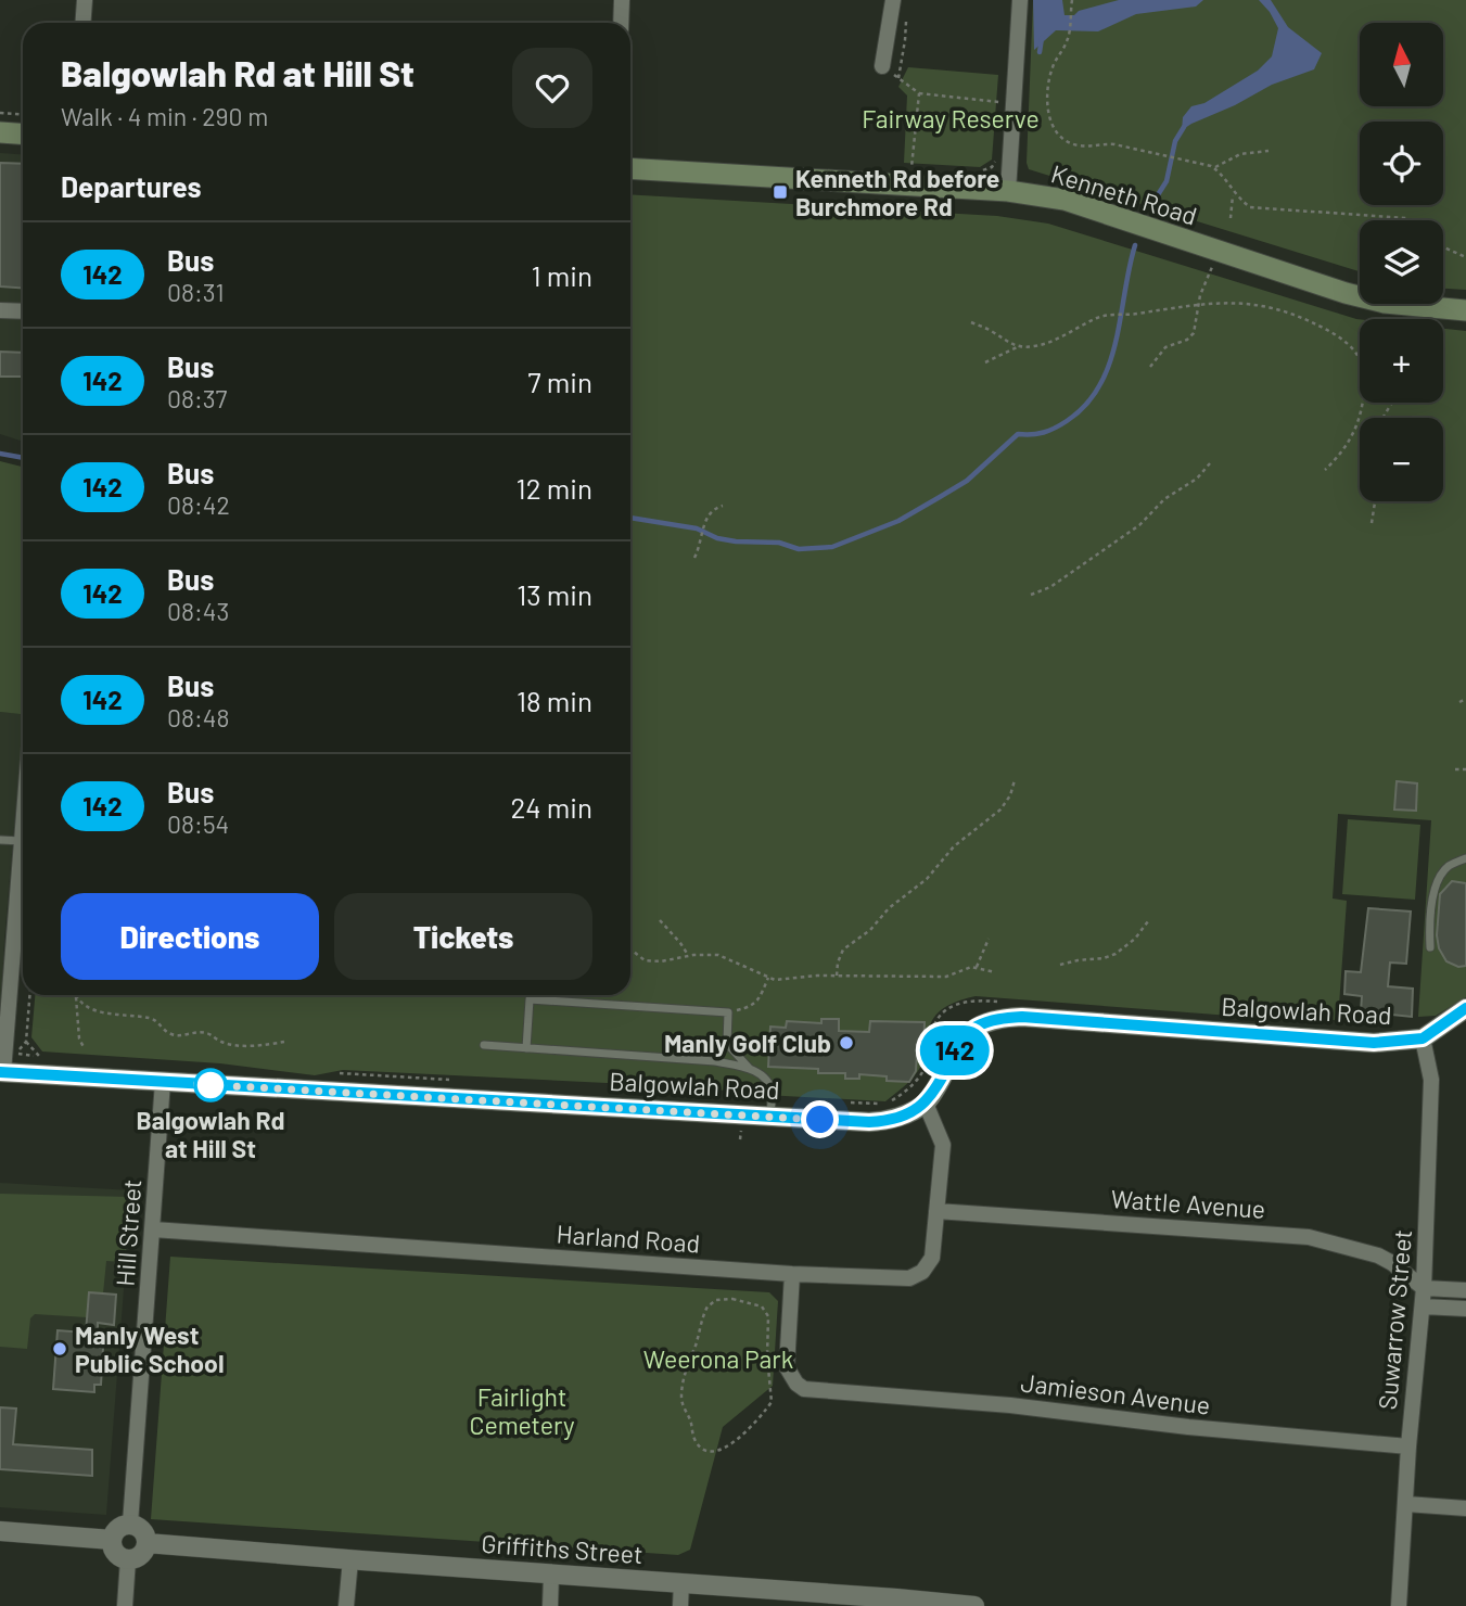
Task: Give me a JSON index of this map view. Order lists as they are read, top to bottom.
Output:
{
  "streets": {
    "main road": ["Kenneth Road"],
    "street": [
      "Balgowlah Road",
      "Wattle Avenue",
      "Hill Street",
      "Harland Road",
      "Suwarrow Street",
      "Jamieson Avenue",
      "Griffiths Street"
    ]
  },
  "crossings": [
    ["Balgowlah Road", "Hill Street"],
    ["Balgowlah Road", "Harland Road"],
    ["Balgowlah Road", "Suwarrow Street"],
    ["Wattle Avenue", "Harland Road"],
    ["Wattle Avenue", "Suwarrow Street"],
    ["Hill Street", "Harland Road"],
    ["Hill Street", "Griffiths Street"],
    ["Harland Road", "Jamieson Avenue"],
    ["Suwarrow Street", "Jamieson Avenue"]
  ],
  "parks": ["Fairway Reserve", "Weerona Park", "Fairlight Cemetery"],
  "places": {
    "transit": ["Kenneth Rd before Burchmore Rd"],
    "other": ["Manly Golf Club", "Balgowlah Rd at Hill St", "Manly West Public School"]
  },
  "lines": ["bus line 142"],
  "north": "top",
  "page": {
    "on_map": "142",
    "map_buttons": ["+", "−"],
    "heading": [
      ["Balgowlah Rd at Hill St", "Walk · 4 min · 290 m"],
      "Departures"
    ],
    "list": [
      {
        "mark": "142",
        "name": "Bus",
        "note": "08:31",
        "value": "1 min"
      },
      {
        "mark": "142",
        "name": "Bus",
        "note": "08:37",
        "value": "7 min"
      },
      {
        "mark": "142",
        "name": "Bus",
        "note": "08:42",
        "value": "12 min"
      },
      {
        "mark": "142",
        "name": "Bus",
        "note": "08:43",
        "value": "13 min"
      },
      {
        "mark": "142",
        "name": "Bus",
        "note": "08:48",
        "value": "18 min"
      },
      {
        "mark": "142",
        "name": "Bus",
        "note": "08:54",
        "value": "24 min"
      }
    ],
    "buttons": ["Directions", "Tickets"]
  }
}
